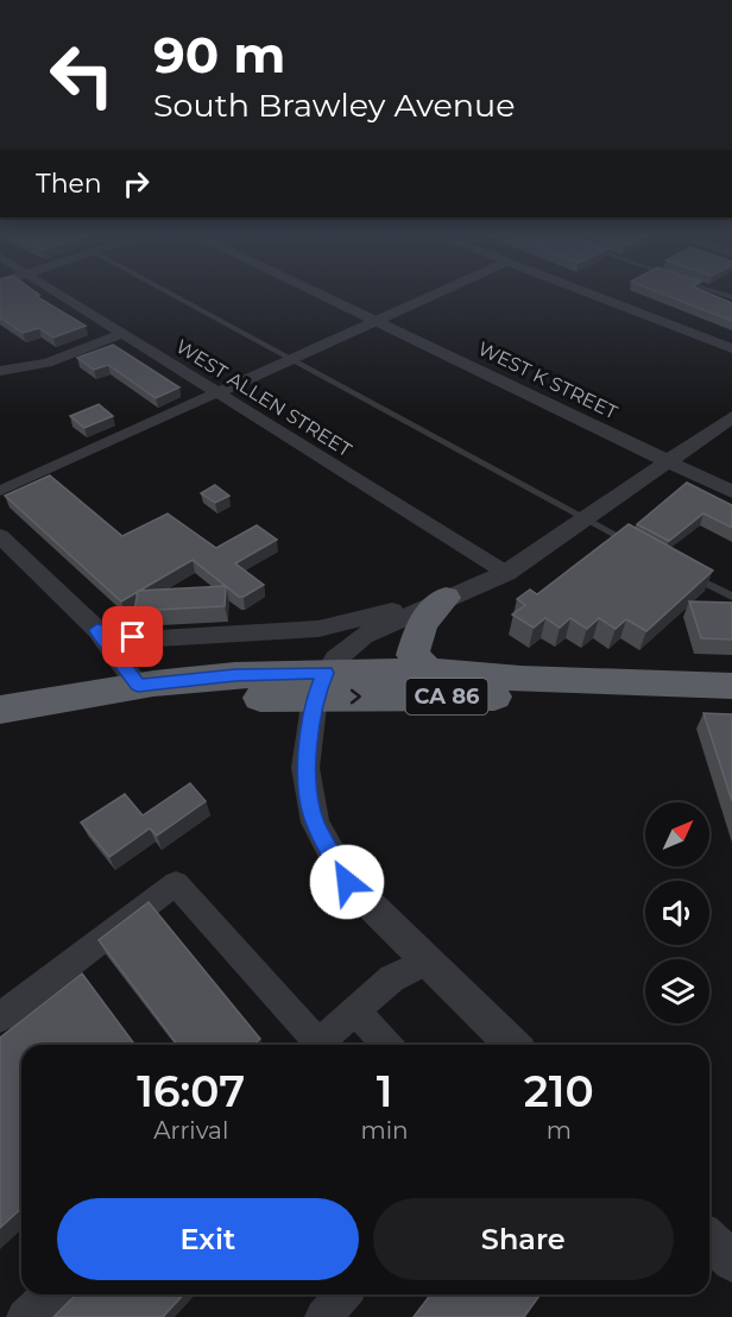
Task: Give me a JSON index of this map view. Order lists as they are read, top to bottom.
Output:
{
  "streets": {
    "highway": ["CA 86"],
    "street": ["WEST K STREET", "WEST ALLEN STREET"]
  },
  "north": "top right",
  "page": {
    "turn": ["90 m", "South Brawley Avenue"],
    "then": "Then",
    "eta": [
      "16:07",
      "Arrival",
      "1",
      "min",
      "210",
      "m"
    ],
    "buttons": ["Exit", "Share"]
  }
}
